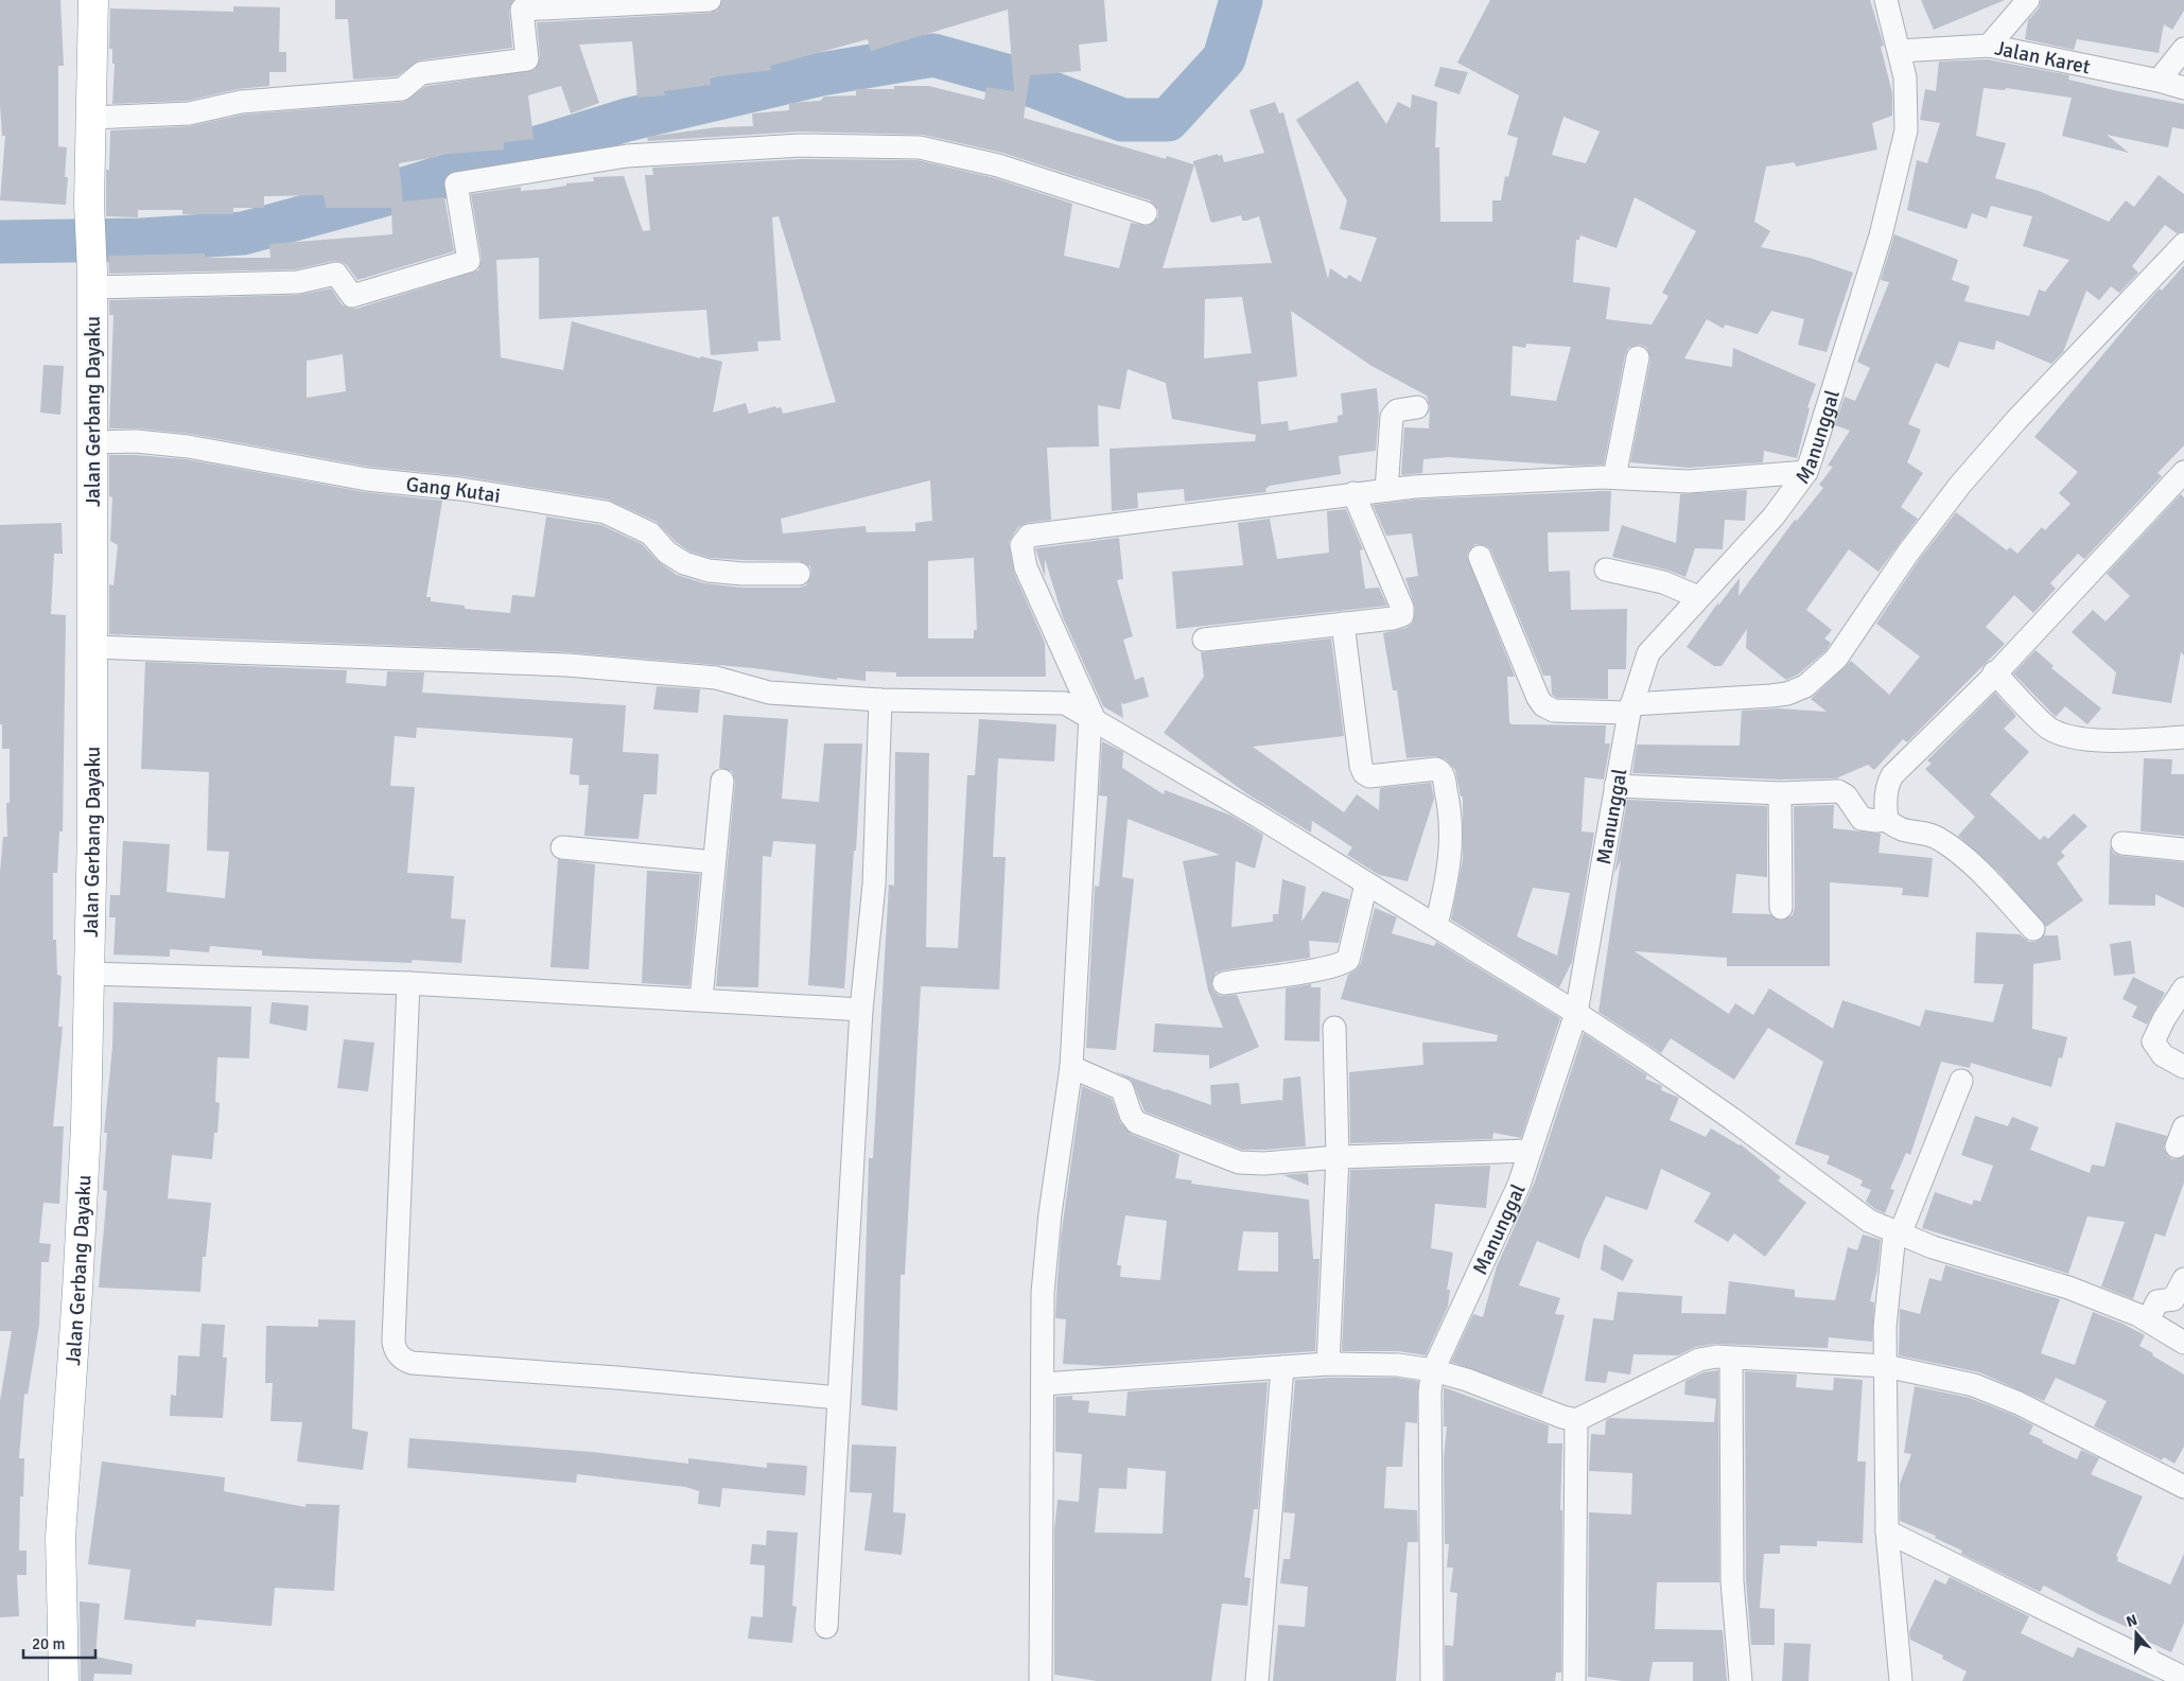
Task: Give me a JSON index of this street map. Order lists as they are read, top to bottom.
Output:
{
  "streets": {
    "highway": ["Jalan Gerbang Dayaku"],
    "street": ["Jalan Karet", "Manunggal", "Gang Kutai"]
  },
  "crossings": [
    ["Jalan Karet", "Manunggal"],
    ["Jalan Gerbang Dayaku", "Gang Kutai"]
  ],
  "scale_bar": "20 m",
  "north": "top"
}
